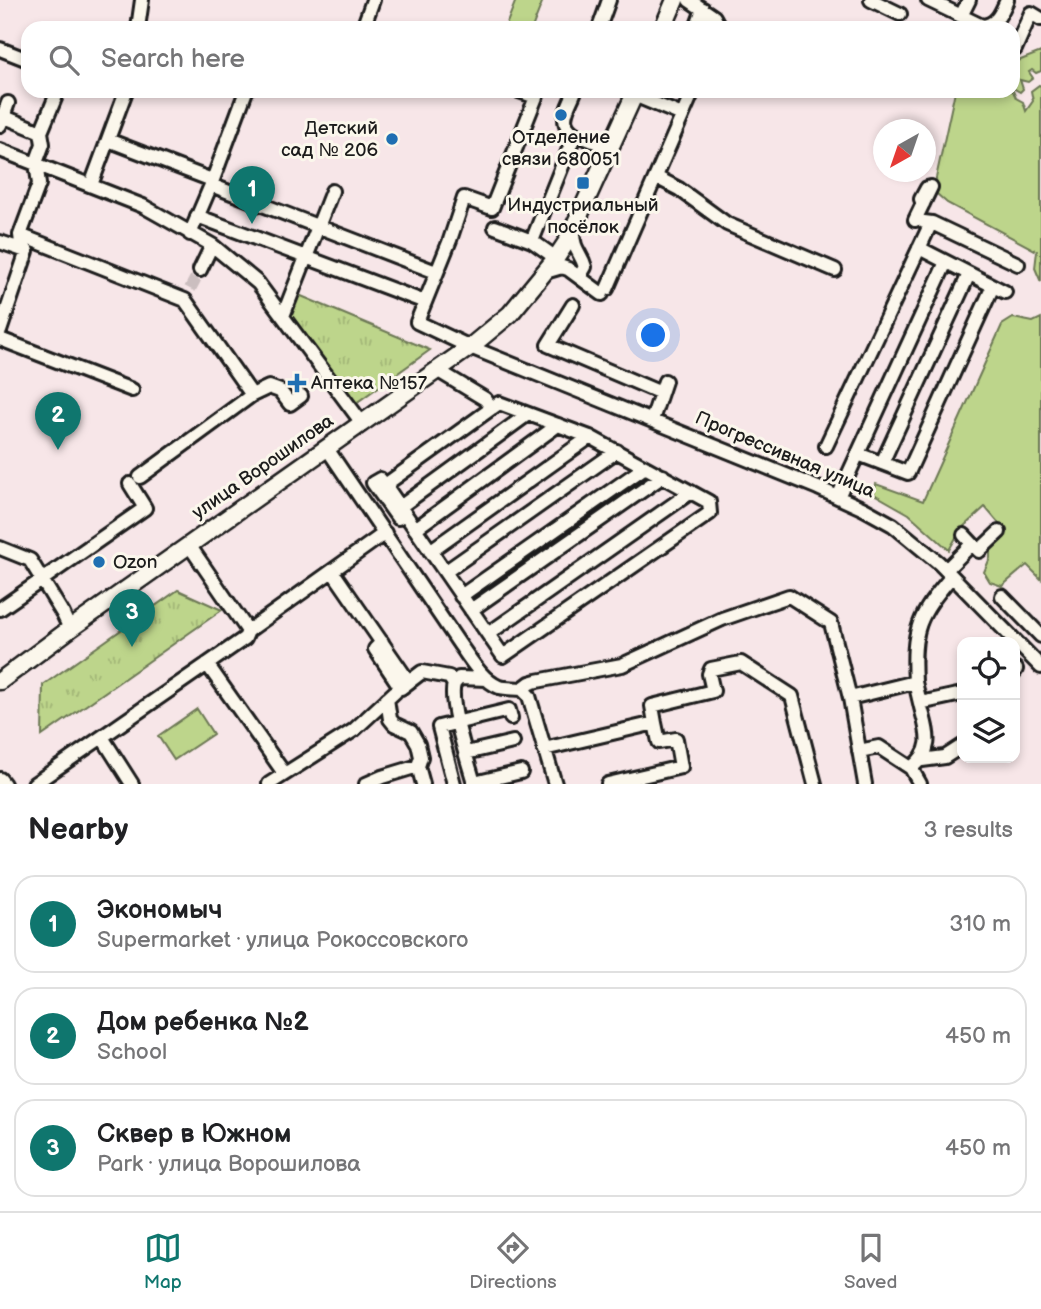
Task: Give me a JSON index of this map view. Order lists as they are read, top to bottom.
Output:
{
  "streets": {
    "main road": ["улица Ворошилова"],
    "street": ["Прогрессивная улица"]
  },
  "crossings": [
    ["Прогрессивная улица", "улица Ворошилова"]
  ],
  "places": {
    "other": ["Отделение связи 680051", "Детский сад № 206", "Ozon"],
    "transit": ["Индустриальный посёлок"],
    "health": ["Аптека №157"]
  },
  "north": "bottom left",
  "page": {
    "search": "Search here",
    "pins": ["1", "2", "3"],
    "heading": ["Nearby", "3 results"],
    "list": [
      {
        "mark": "1",
        "name": "Экономыч",
        "note": "Supermarket · улица Рокоссовского",
        "value": "310 m"
      },
      {
        "mark": "2",
        "name": "Дом ребенка №2",
        "note": "School",
        "value": "450 m"
      },
      {
        "mark": "3",
        "name": "Сквер в Южном",
        "note": "Park · улица Ворошилова",
        "value": "450 m"
      }
    ],
    "nav": ["Map", "Directions", "Saved"]
  }
}
